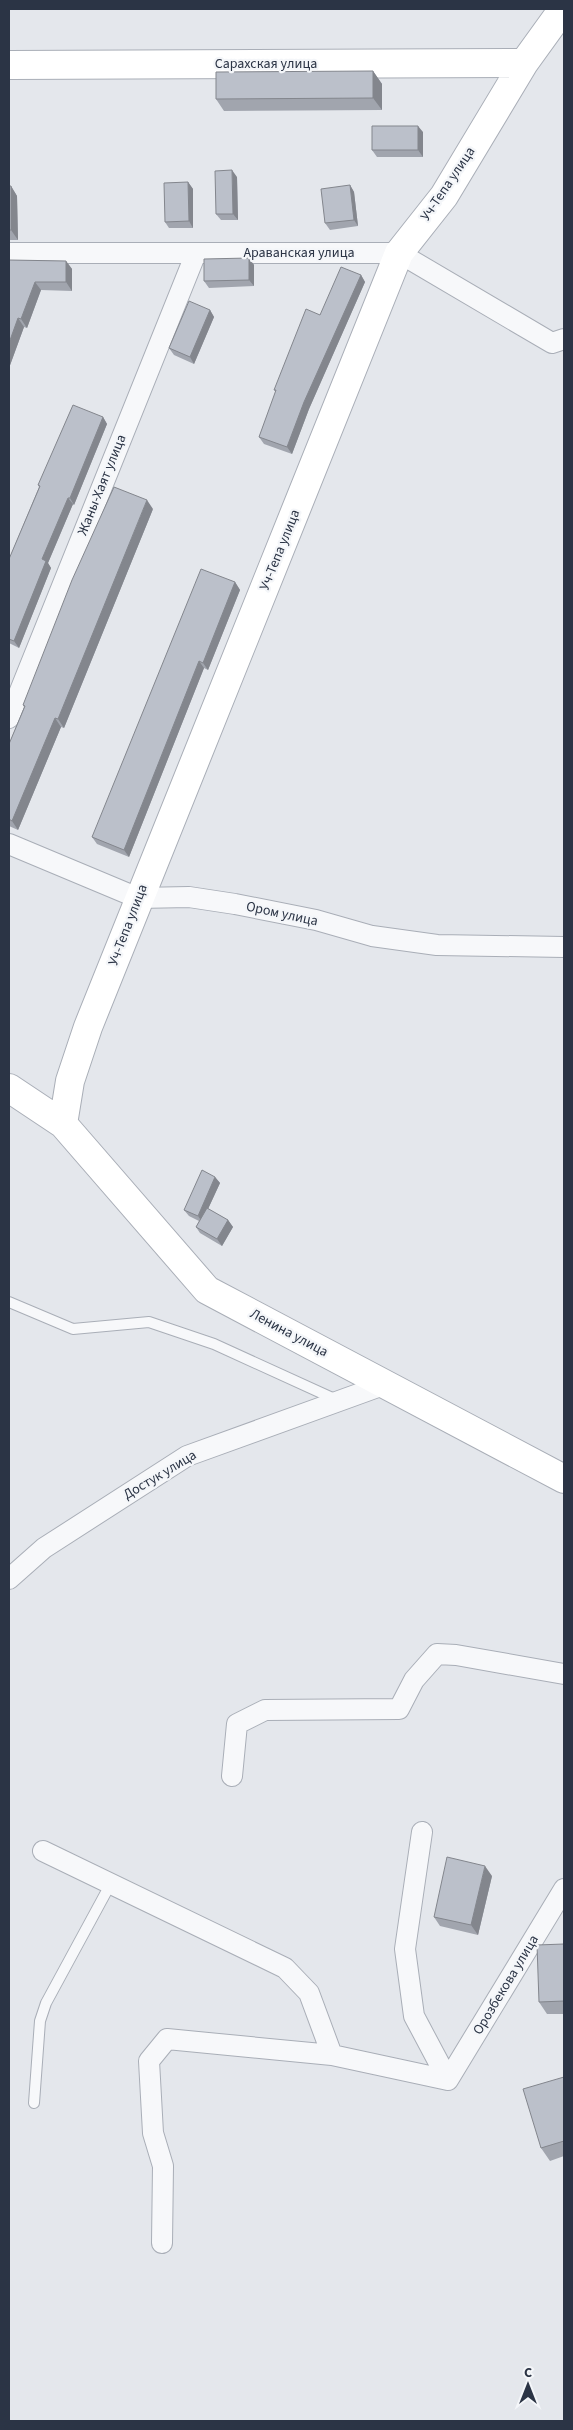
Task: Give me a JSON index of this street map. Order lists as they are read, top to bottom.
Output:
{
  "streets": {
    "street": [
      "Сарахская улица",
      "Уч-Тепа улица",
      "Араванская улица",
      "Жаны-Хаят улица",
      "Ором улица",
      "Ленина улица",
      "Достук улица",
      "Орозбекова улица"
    ]
  },
  "crossings": [
    ["Сарахская улица", "Уч-Тепа улица"],
    ["Уч-Тепа улица", "Араванская улица"],
    ["Уч-Тепа улица", "Ором улица"],
    ["Уч-Тепа улица", "Ленина улица"],
    ["Араванская улица", "Жаны-Хаят улица"],
    ["Ленина улица", "Достук улица"]
  ],
  "north": "top"
}
